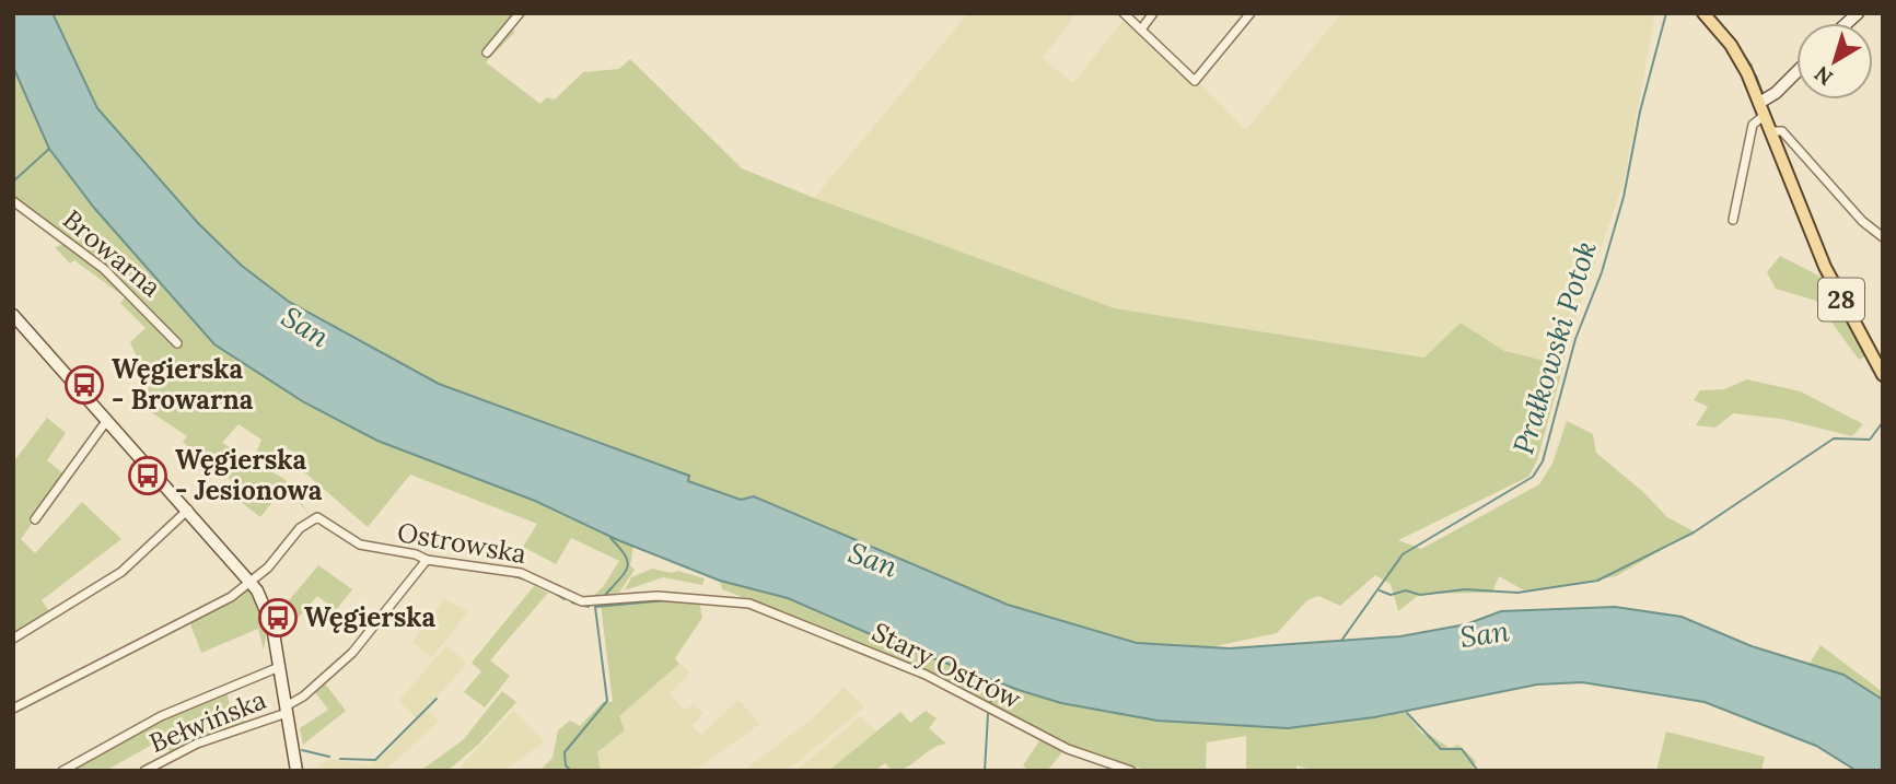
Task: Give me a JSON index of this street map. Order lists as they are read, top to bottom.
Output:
{
  "streets": {
    "main road": ["28"],
    "street": [
      "Browarna",
      "Ostrowska",
      "Stary Ostrów",
      "Bełwińska"
    ]
  },
  "crossings": [
    ["Ostrowska", "Stary Ostrów"],
    ["Ostrowska", "Bełwińska"]
  ],
  "water": ["San", "Prałkowski Potok"],
  "places": {
    "bus stop": ["Węgierska - Browarna", "Węgierska - Jesionowa", "Węgierska"]
  },
  "north": "bottom left"
}
